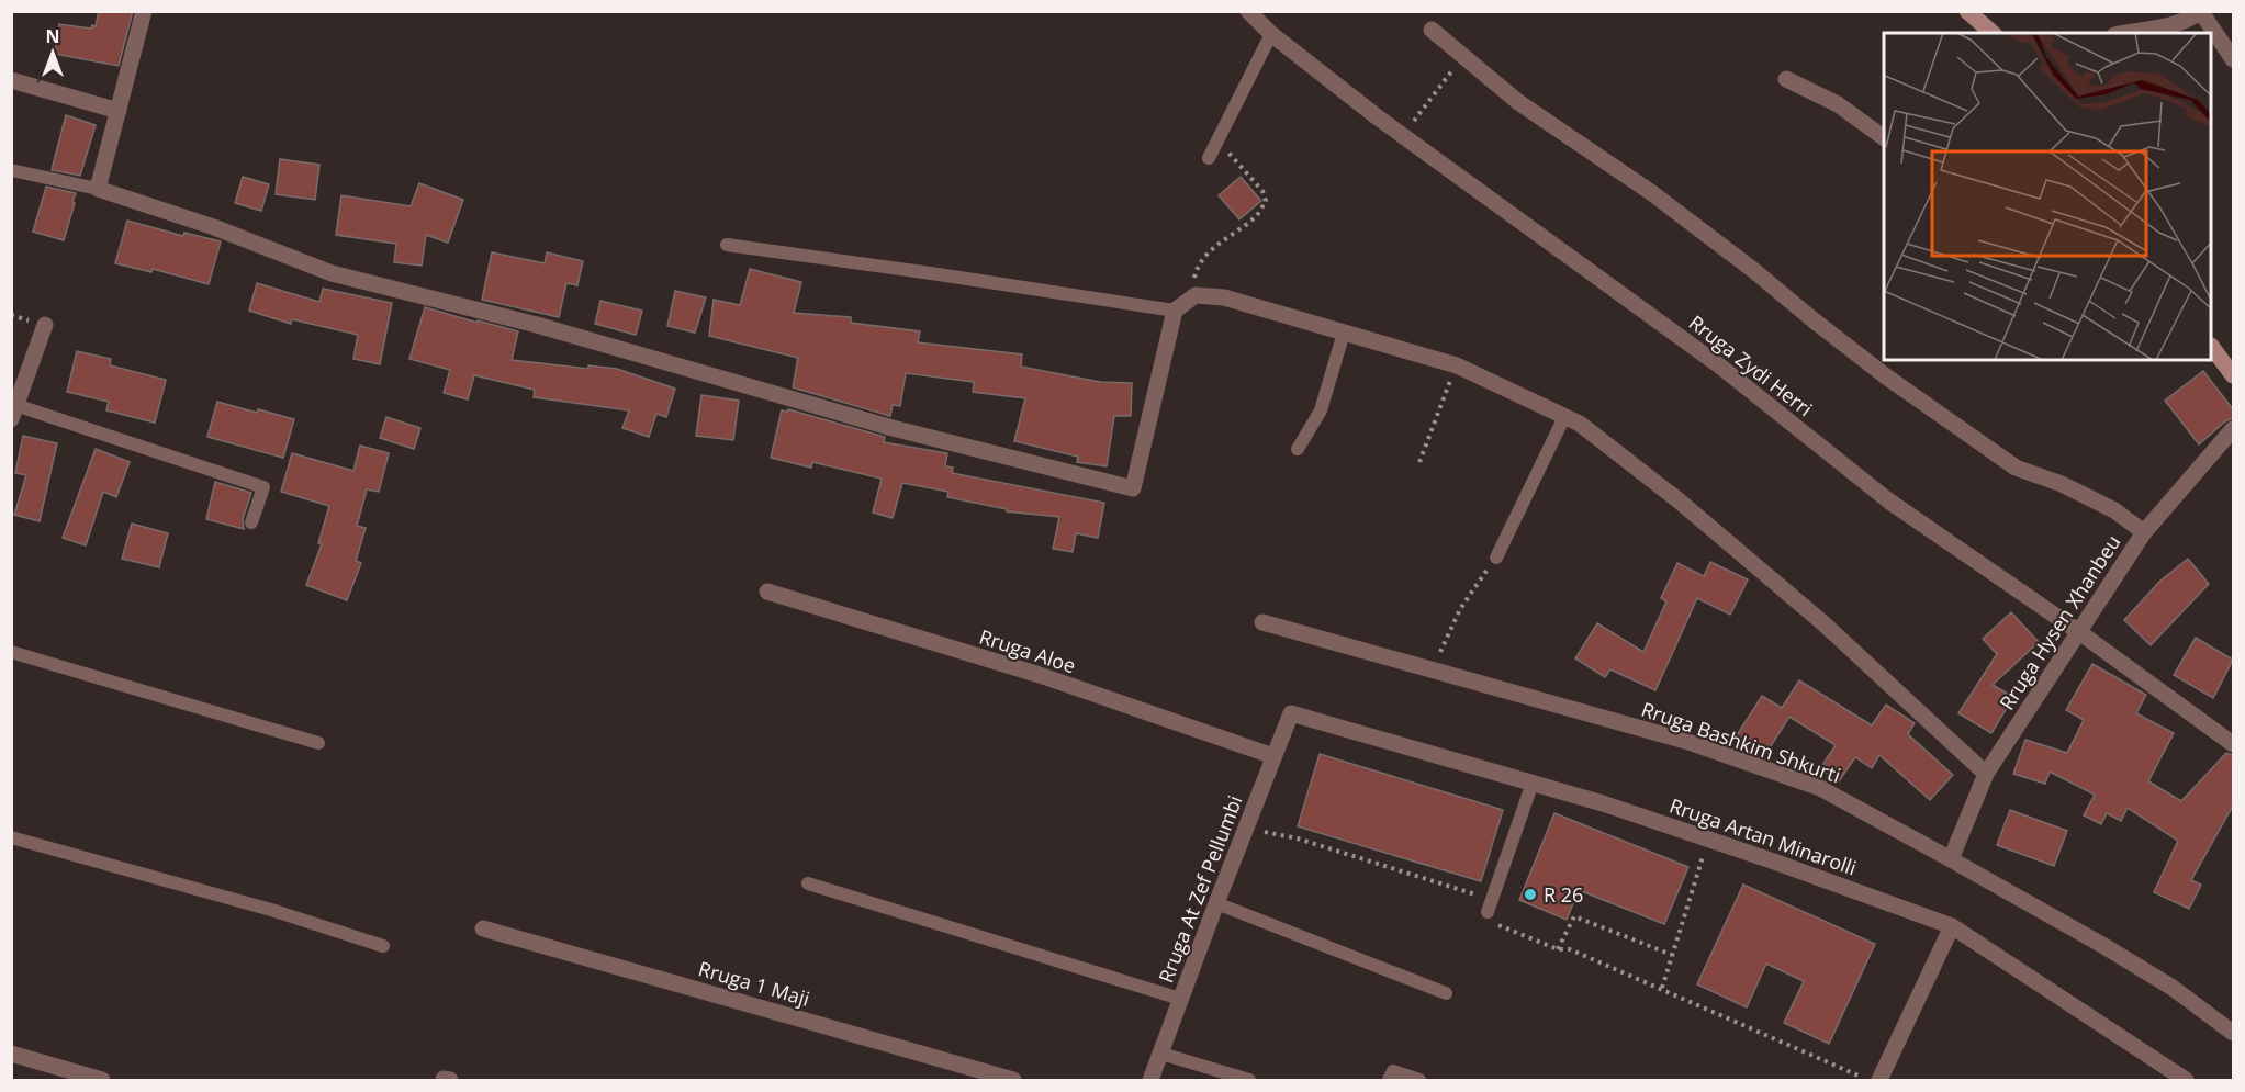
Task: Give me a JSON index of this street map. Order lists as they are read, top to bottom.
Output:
{
  "streets": {
    "street": [
      "Rruga Zydi Herri",
      "Rruga Hysen Xhanbeu",
      "Rruga Aloe",
      "Rruga Bashkim Shkurti",
      "Rruga Artan Minarolli",
      "Rruga At Zef Pellumbi",
      "Rruga 1 Maji"
    ]
  },
  "crossings": [
    ["Rruga Zydi Herri", "Rruga Hysen Xhanbeu"],
    ["Rruga Hysen Xhanbeu", "Rruga Bashkim Shkurti"],
    ["Rruga Aloe", "Rruga At Zef Pellumbi"],
    ["Rruga Artan Minarolli", "Rruga At Zef Pellumbi"]
  ],
  "places": ["R 26"],
  "north": "top"
}
